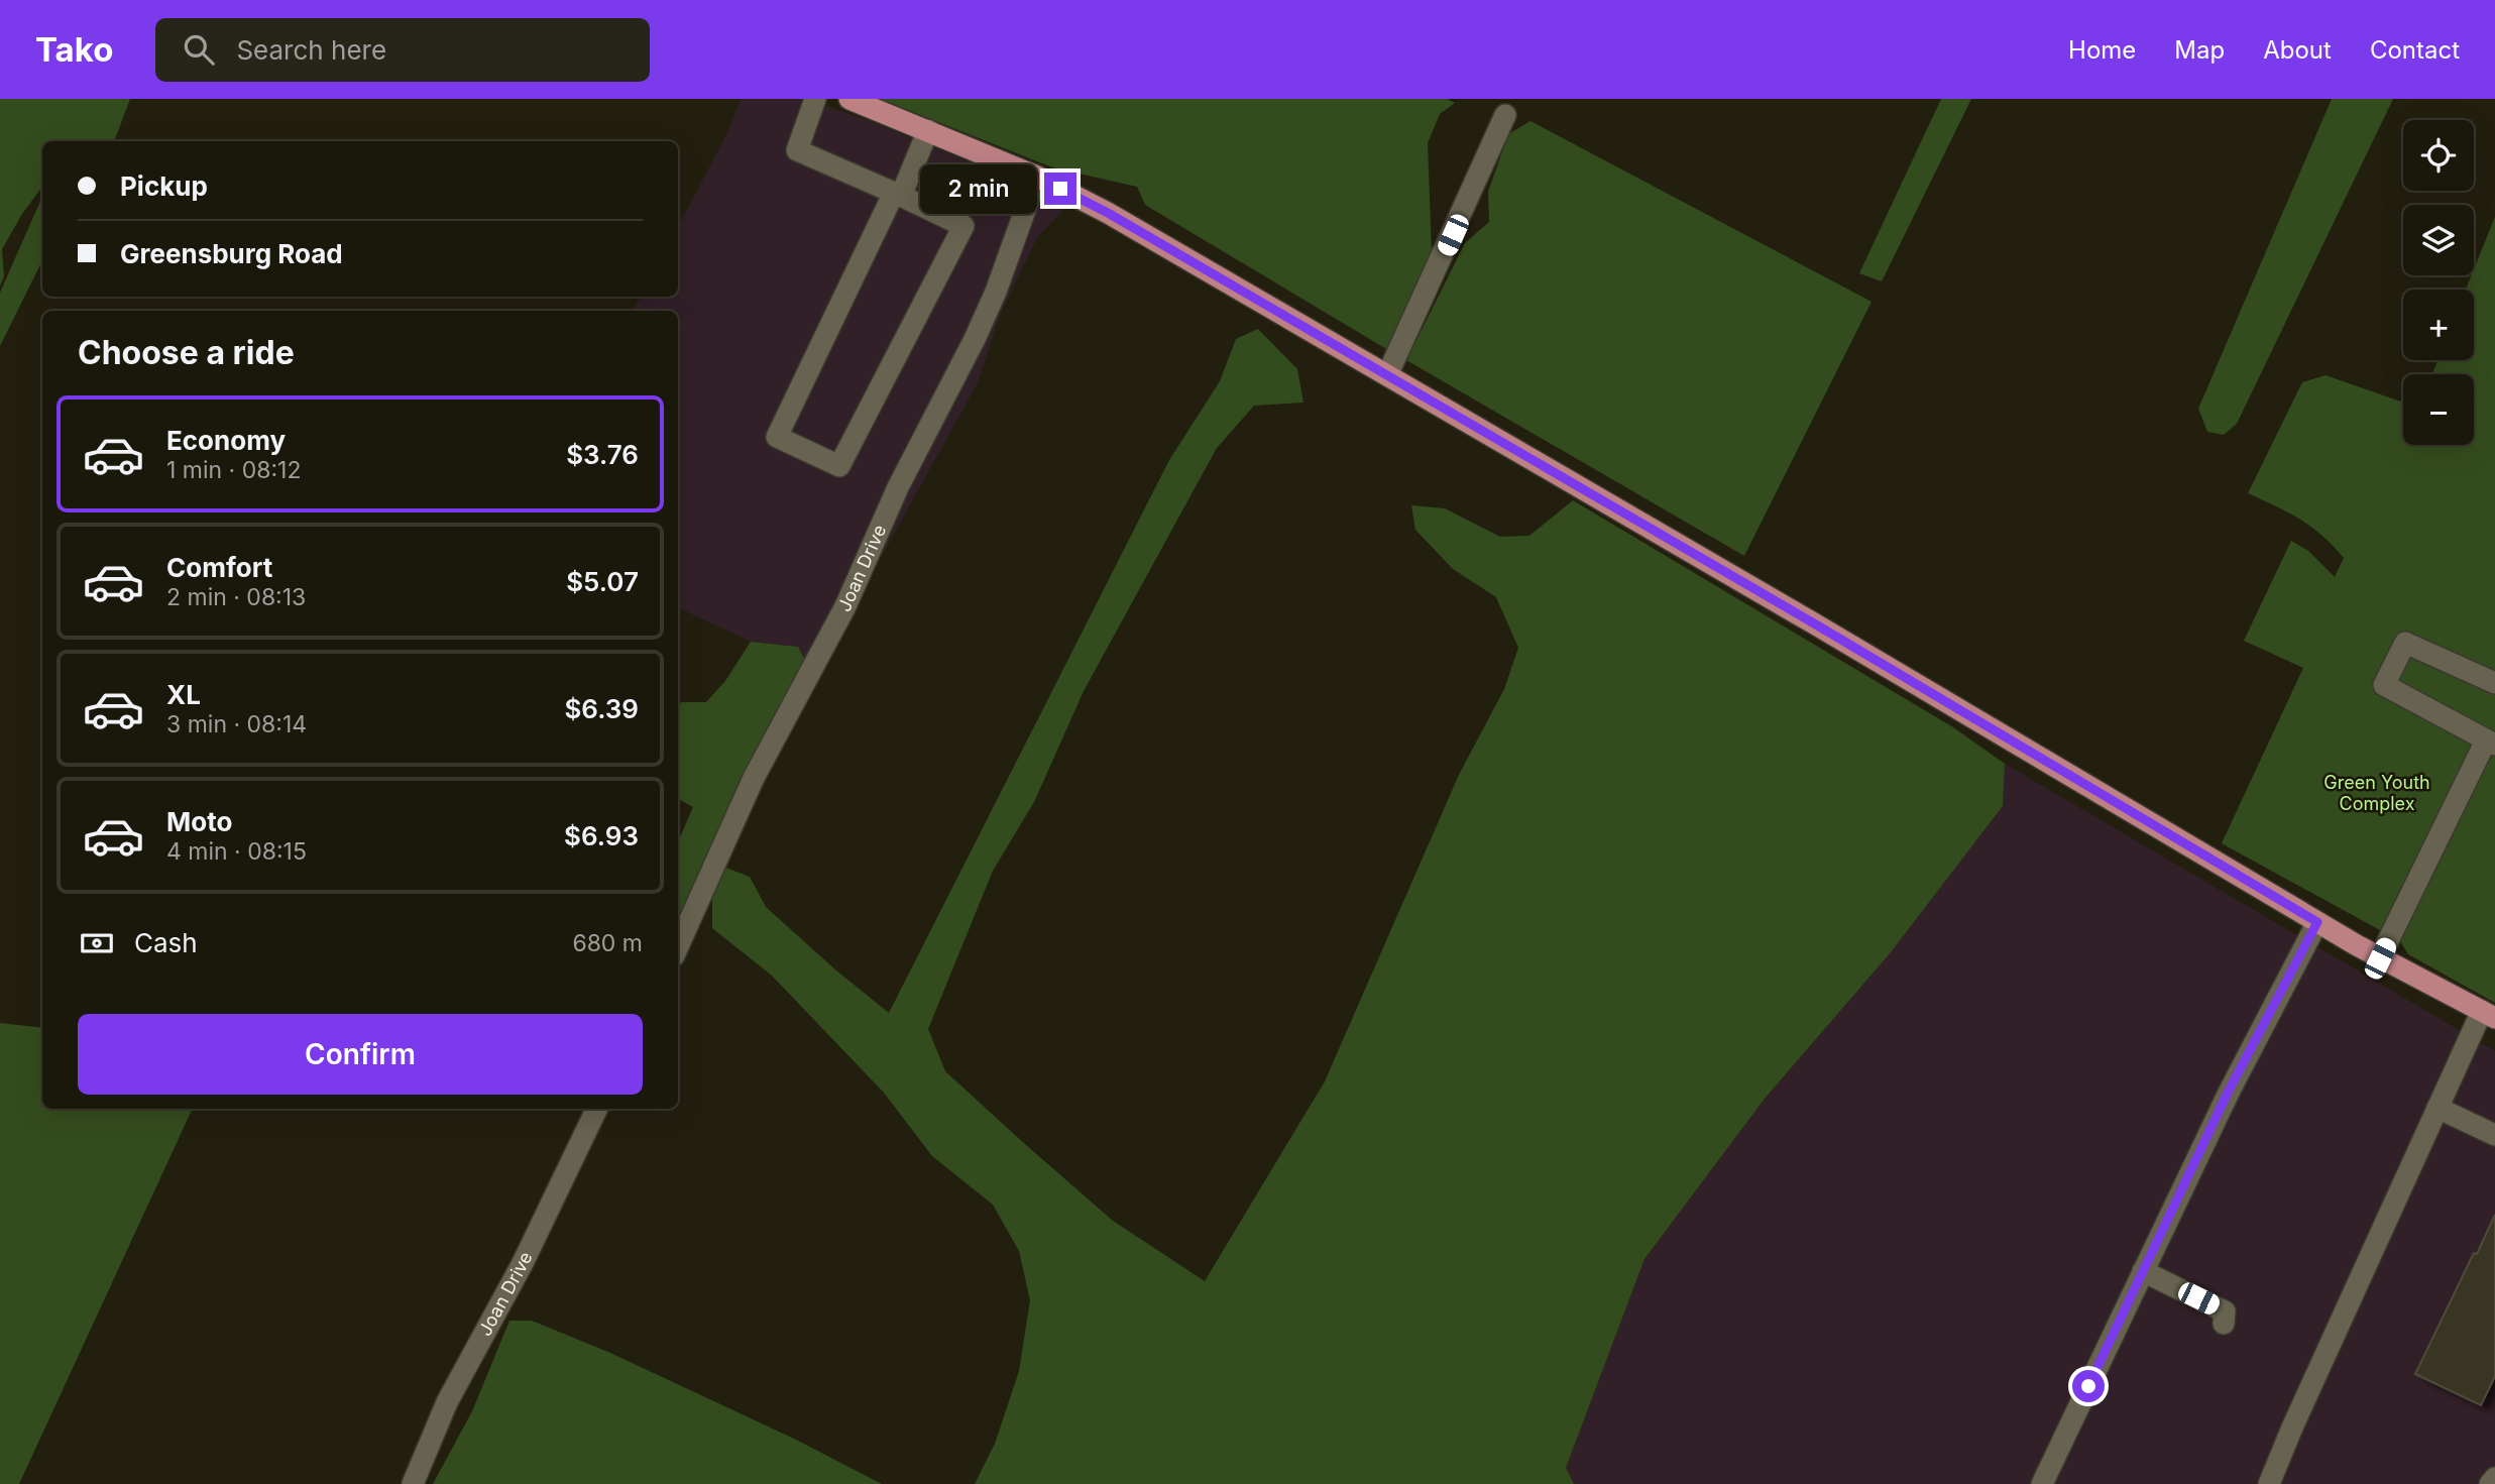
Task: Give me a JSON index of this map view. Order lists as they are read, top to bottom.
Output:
{
  "streets": {
    "lane": ["Joan Drive"]
  },
  "parks": ["Green Youth Complex"],
  "page": {
    "header": "Tako",
    "search": "Search here",
    "nav": [
      "Home",
      "Map",
      "About",
      "Contact"
    ],
    "map_buttons": ["+", "−"],
    "banner": ["Pickup", "Greensburg Road"],
    "bubble": "2 min",
    "heading": "Choose a ride",
    "list": [
      {
        "name": "Economy",
        "note": "1 min · 08:12",
        "value": "$3.76"
      },
      {
        "name": "Comfort",
        "note": "2 min · 08:13",
        "value": "$5.07"
      },
      {
        "name": "XL",
        "note": "3 min · 08:14",
        "value": "$6.39"
      },
      {
        "name": "Moto",
        "note": "4 min · 08:15",
        "value": "$6.93"
      }
    ],
    "pay": ["Cash", "680 m"],
    "buttons": "Confirm"
  }
}
